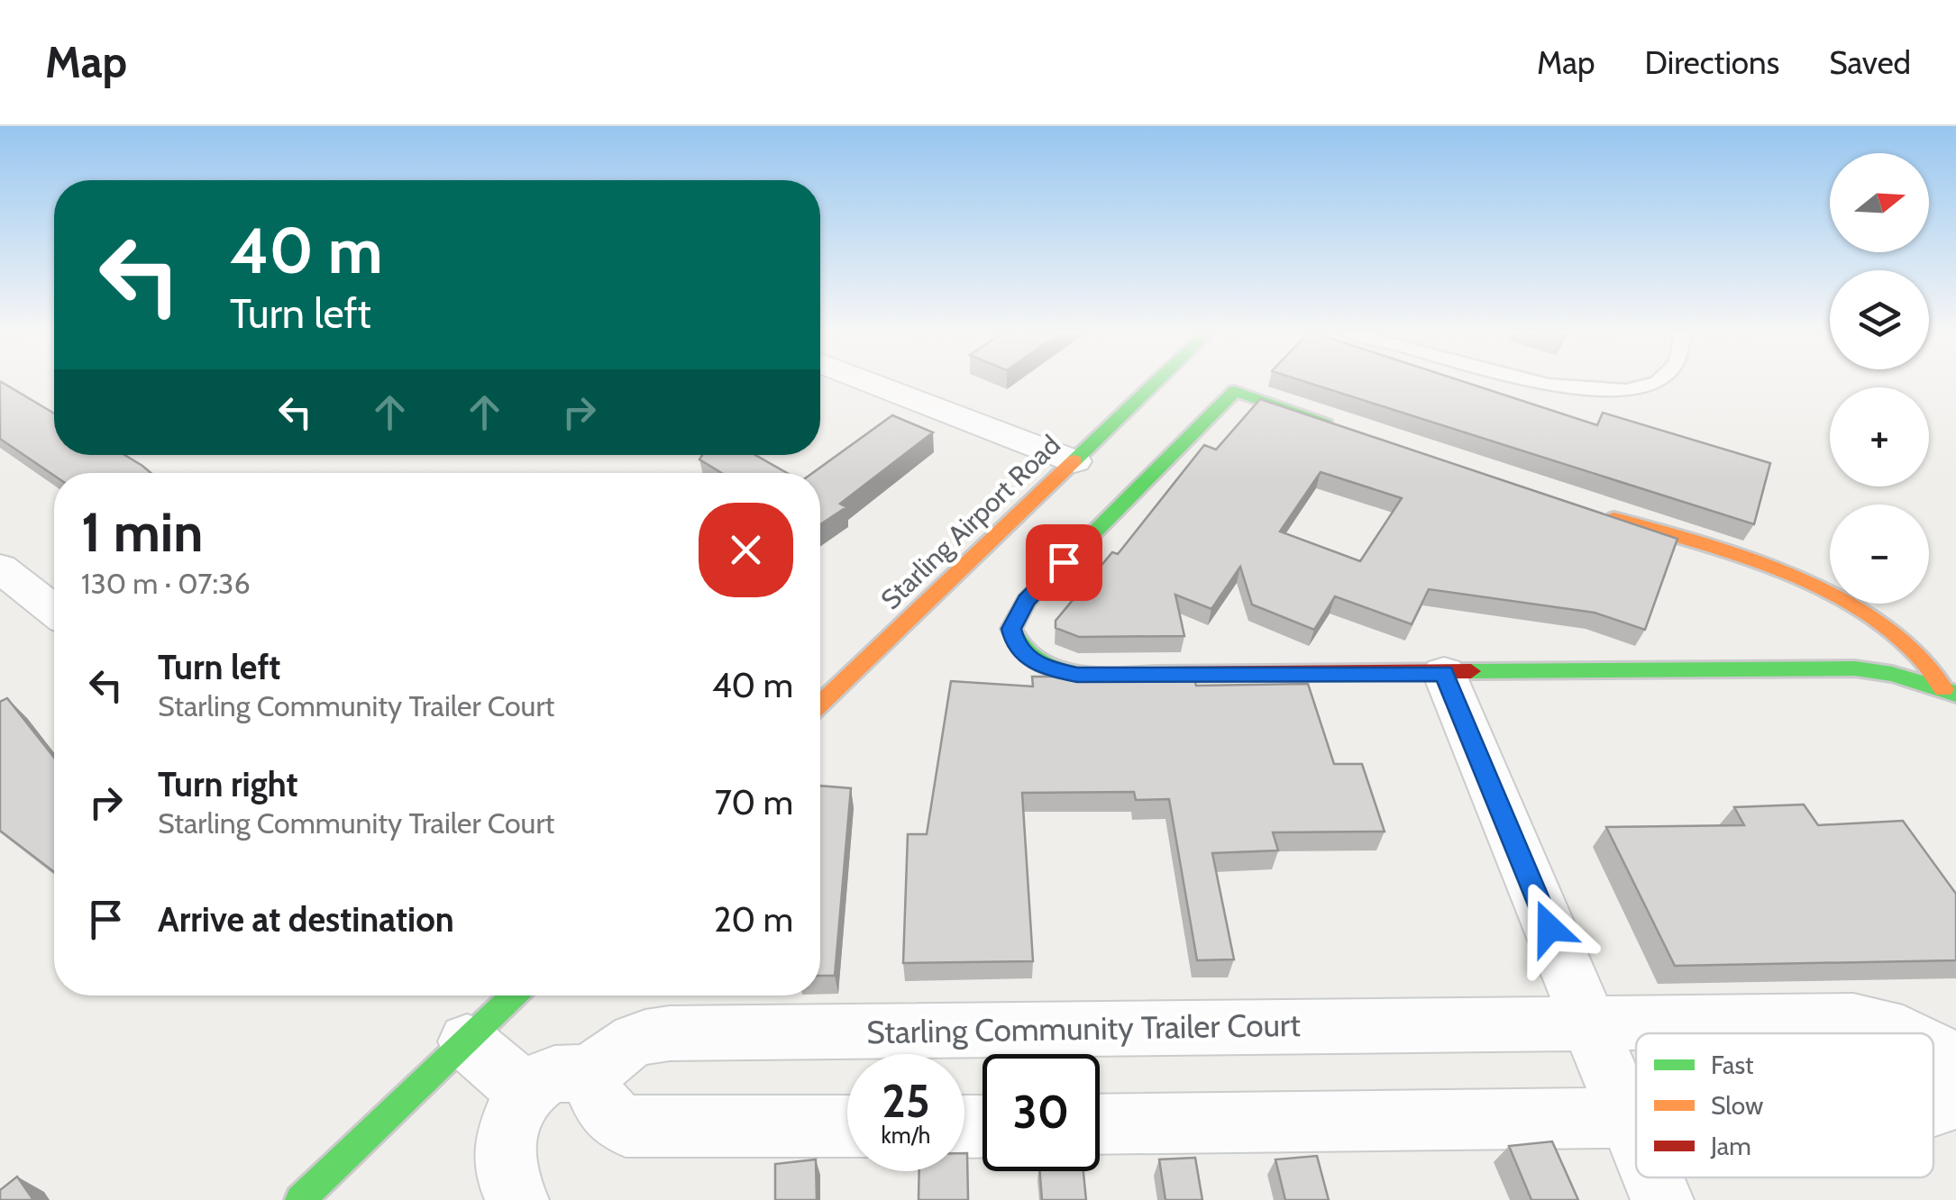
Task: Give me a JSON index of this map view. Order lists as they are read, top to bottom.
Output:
{
  "streets": {
    "street": ["Starling Airport Road", "Starling Community Trailer Court"]
  },
  "legend": ["Fast", "Slow", "Jam"],
  "north": "right",
  "page": {
    "header": "Map",
    "nav": ["Map", "Directions", "Saved"],
    "map_buttons": ["+", "−"],
    "turn": ["40 m", "Turn left"],
    "heading": ["1 min", "130 m · 07:36"],
    "list": [
      {
        "name": "Turn left",
        "note": "Starling Community Trailer Court",
        "value": "40 m"
      },
      {
        "name": "Turn right",
        "note": "Starling Community Trailer Court",
        "value": "70 m"
      },
      {
        "name": "Arrive at destination",
        "value": "20 m"
      }
    ],
    "speed": "25 km/h",
    "limit": "30"
  }
}
